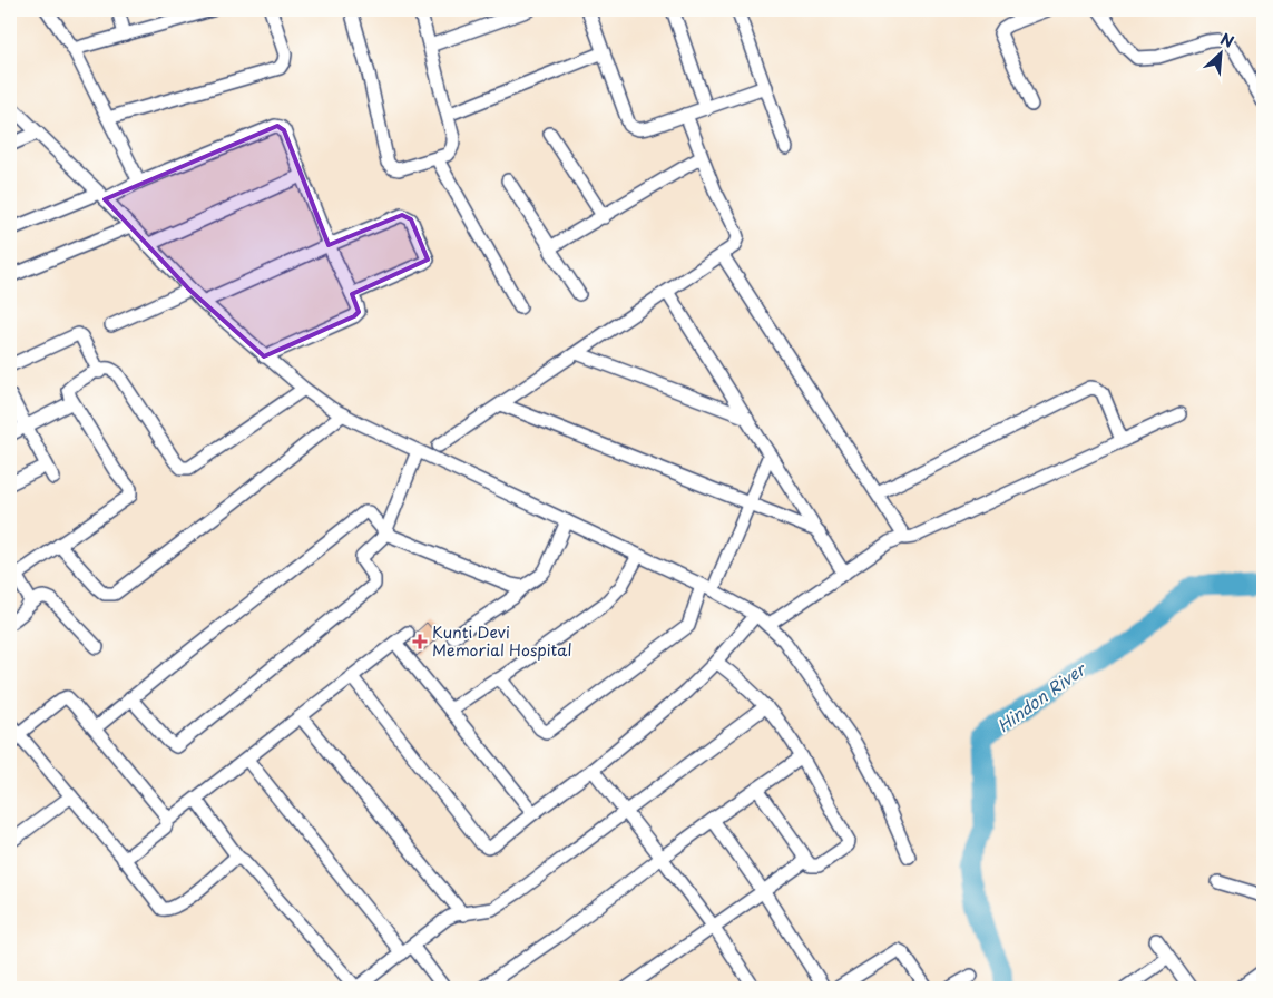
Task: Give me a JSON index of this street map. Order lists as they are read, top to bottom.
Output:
{
  "water": ["Hindon River"],
  "places": {
    "health": ["Kunti Devi Memorial Hospital"]
  },
  "north": "top right"
}
